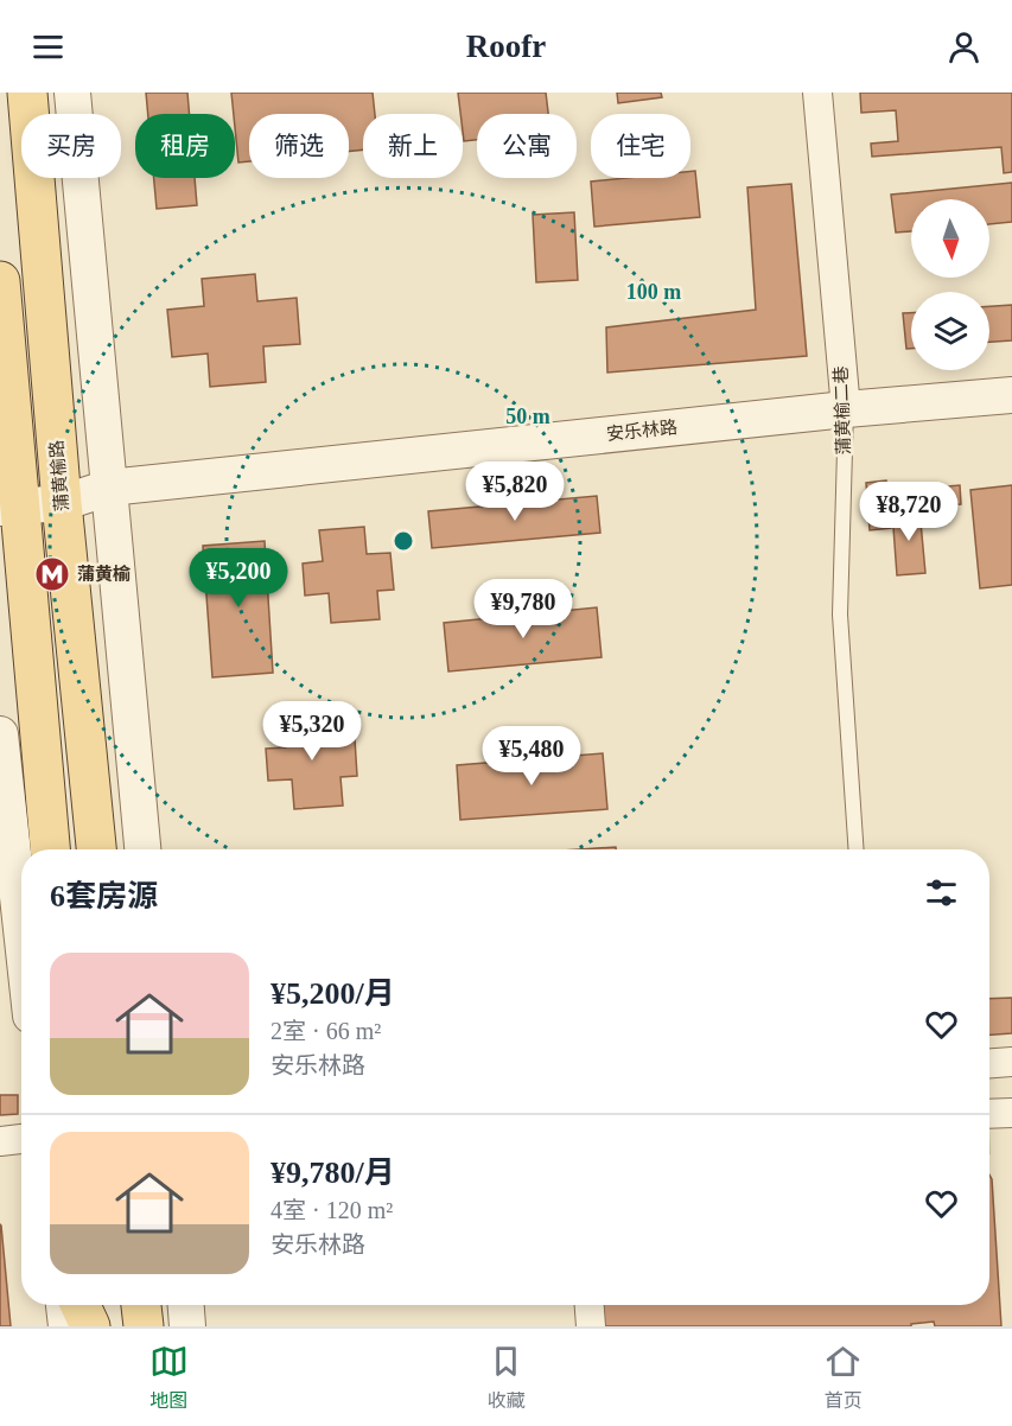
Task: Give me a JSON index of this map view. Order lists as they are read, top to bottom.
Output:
{
  "streets": {
    "main road": ["蒲黄榆路"],
    "street": ["蒲黄榆二巷", "安乐林路"]
  },
  "crossings": [
    ["蒲黄榆二巷", "安乐林路"],
    ["安乐林路", "蒲黄榆路"]
  ],
  "places": {
    "metro station": ["蒲黄榆"]
  },
  "north": "bottom",
  "page": {
    "header": "Roofr",
    "chip": [
      "买房",
      "租房",
      "筛选",
      "新上",
      "公寓",
      "住宅"
    ],
    "price": [
      "¥5,820",
      "¥8,720",
      "¥5,200",
      "¥9,780",
      "¥5,320",
      "¥5,480"
    ],
    "heading": "6套房源",
    "list": [
      {
        "name": "¥5,200/月",
        "note": "2室 · 66 m² · 安乐林路"
      },
      {
        "name": "¥9,780/月",
        "note": "4室 · 120 m² · 安乐林路"
      }
    ],
    "tabs": ["地图", "收藏", "首页"]
  },
  "rings": ["100 m", "50 m"]
}
